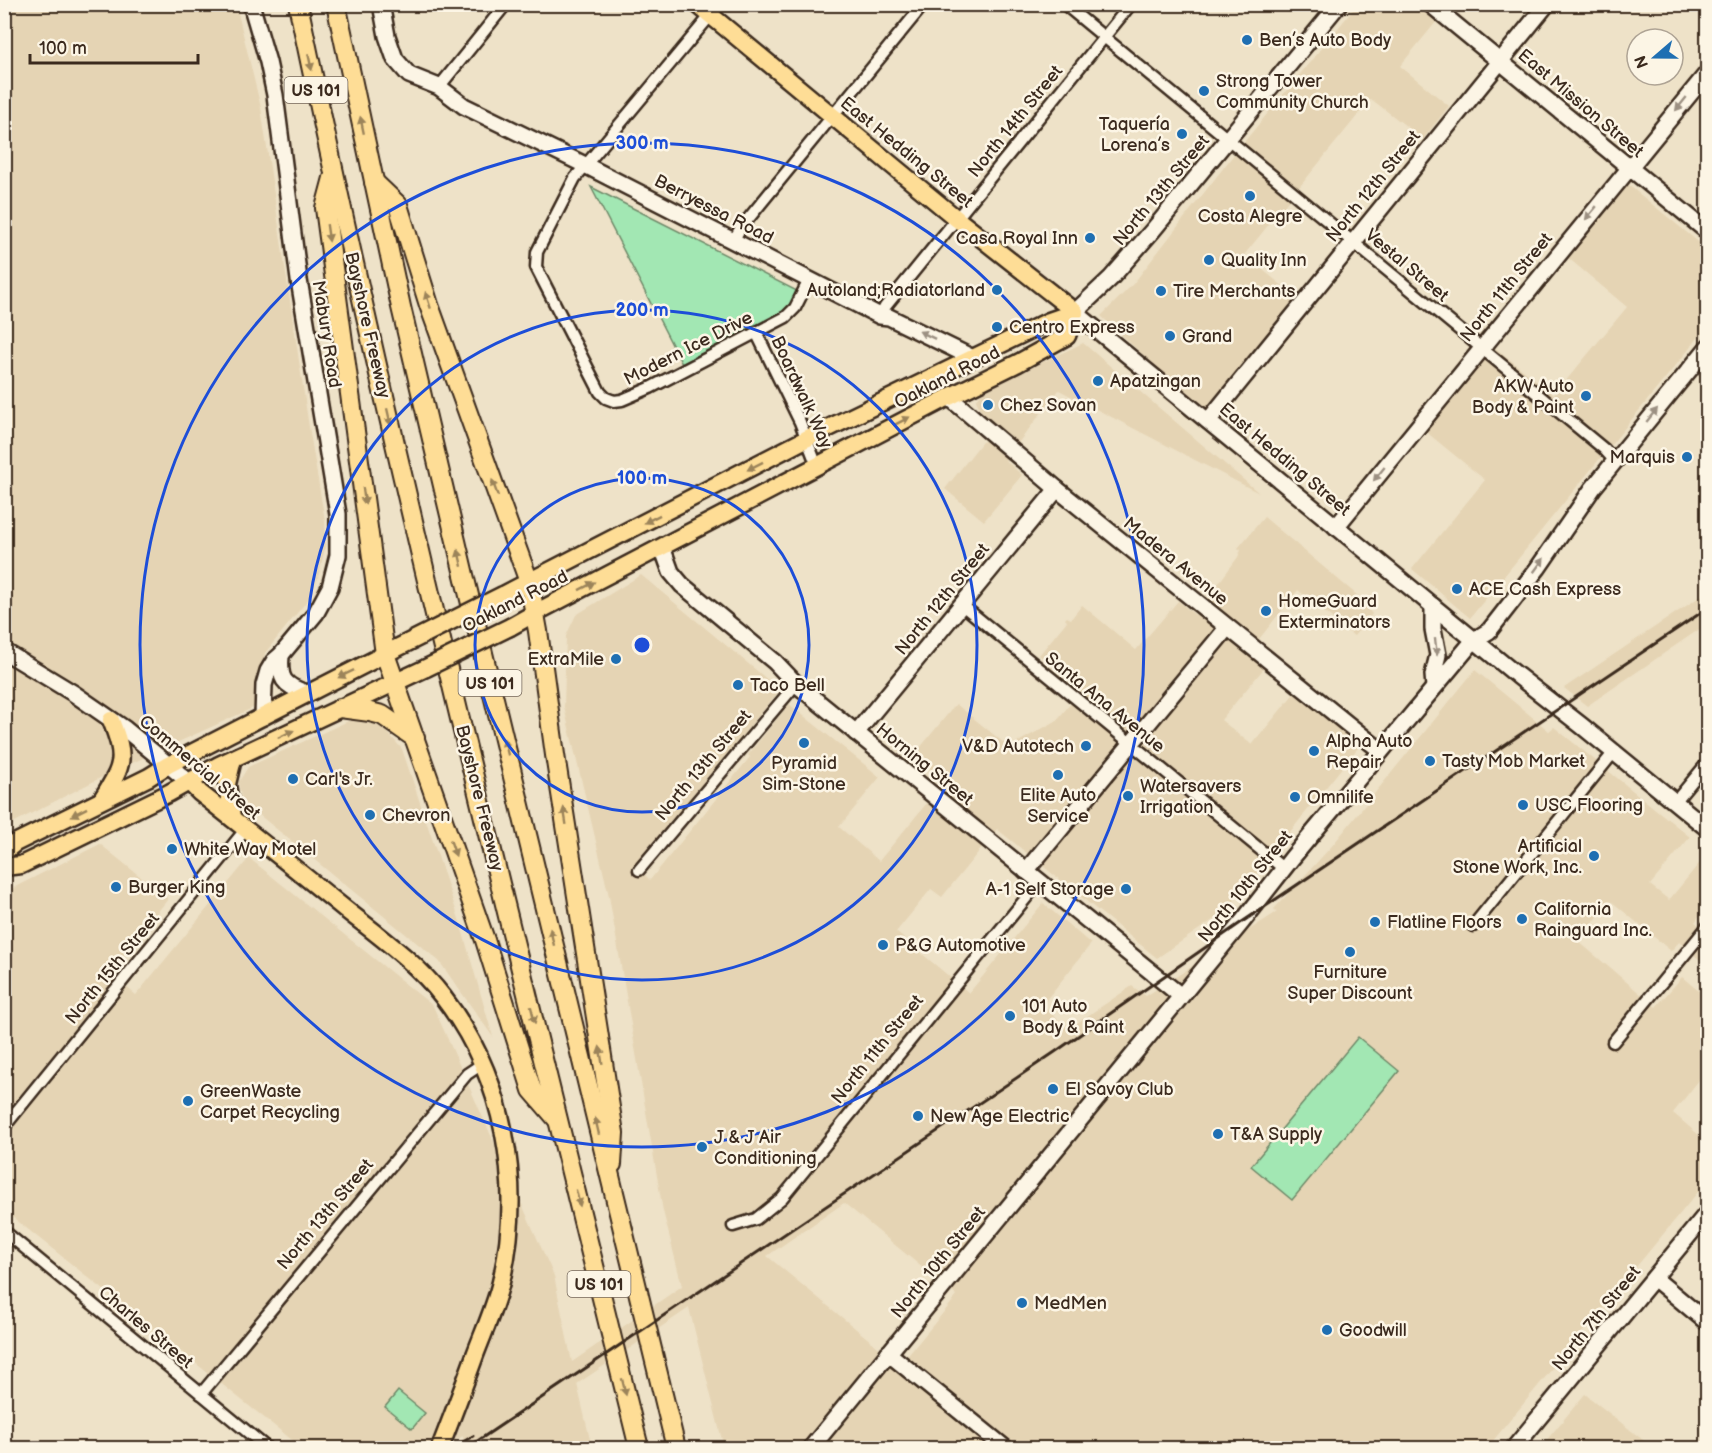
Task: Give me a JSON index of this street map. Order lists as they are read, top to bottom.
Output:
{
  "streets": {
    "highway": ["US 101", "Bayshore Freeway"],
    "main road": ["East Hedding Street", "Oakland Road", "Commercial Street"],
    "street": [
      "East Mission Street",
      "North 14th Street",
      "North 12th Street",
      "North 13th Street",
      "Berryessa Road",
      "Vestal Street",
      "North 11th Street",
      "Mabury Road",
      "Modern Ice Drive",
      "Boardwalk Way",
      "Madera Avenue",
      "Santa Ana Avenue",
      "Horning Street",
      "North 10th Street",
      "North 15th Street",
      "North 7th Street",
      "Charles Street"
    ]
  },
  "crossings": [
    ["East Mission Street", "North 12th Street"],
    ["East Mission Street", "North 11th Street"],
    ["North 14th Street", "East Hedding Street"],
    ["North 14th Street", "Berryessa Road"],
    ["North 14th Street", "Vestal Street"],
    ["East Hedding Street", "North 12th Street"],
    ["East Hedding Street", "North 13th Street"],
    ["East Hedding Street", "North 11th Street"],
    ["East Hedding Street", "Oakland Road"],
    ["East Hedding Street", "North 10th Street"],
    ["North 12th Street", "Vestal Street"],
    ["North 12th Street", "Madera Avenue"],
    ["North 12th Street", "Santa Ana Avenue"],
    ["North 12th Street", "Horning Street"],
    ["North 13th Street", "Vestal Street"],
    ["North 13th Street", "Oakland Road"],
    ["North 13th Street", "Horning Street"],
    ["North 13th Street", "Commercial Street"],
    ["North 13th Street", "Charles Street"],
    ["Berryessa Road", "Modern Ice Drive"],
    ["Berryessa Road", "Oakland Road"],
    ["Vestal Street", "North 11th Street"],
    ["Vestal Street", "North 10th Street"],
    ["North 11th Street", "Horning Street"],
    ["Mabury Road", "Oakland Road"],
    ["Modern Ice Drive", "Boardwalk Way"],
    ["Oakland Road", "Boardwalk Way"],
    ["Oakland Road", "Madera Avenue"],
    ["Oakland Road", "Horning Street"],
    ["Oakland Road", "Commercial Street"],
    ["Madera Avenue", "North 10th Street"],
    ["Santa Ana Avenue", "North 10th Street"],
    ["Horning Street", "North 10th Street"],
    ["Commercial Street", "North 15th Street"]
  ],
  "one_way": ["North 11th Street"],
  "places": [
    "Ben’s Auto Body",
    "Strong Tower Community Church",
    "Taquería Lorena’s",
    "Costa Alegre",
    "Casa Royal Inn",
    "Quality Inn",
    "Autoland;Radiatorland",
    "Tire Merchants",
    "Centro Express",
    "Grand",
    "Apatzingan",
    "AKW Auto Body & Paint",
    "Chez Sovan",
    "Marquis",
    "ACE Cash Express",
    "HomeGuard Exterminators",
    "ExtraMile",
    "Taco Bell",
    "Pyramid Sim-Stone",
    "V&D Autotech",
    "Alpha Auto Repair",
    "Tasty Mob Market",
    "Elite Auto Service",
    "Carl's Jr.",
    "Watersavers Irrigation",
    "Omnilife",
    "USC Flooring",
    "Chevron",
    "White Way Motel",
    "Artificial Stone Work, Inc.",
    "Burger King",
    "A-1 Self Storage",
    "California Rainguard Inc.",
    "Flatline Floors",
    "P&G Automotive",
    "Furniture Super Discount",
    "101 Auto Body & Paint",
    "El Savoy Club",
    "GreenWaste Carpet Recycling",
    "New Age Electric",
    "T&A Supply",
    "J & J Air Conditioning",
    "MedMen",
    "Goodwill"
  ],
  "scale_bar": "100 m",
  "north": "left",
  "rings": ["300 m", "200 m", "100 m"]
}
